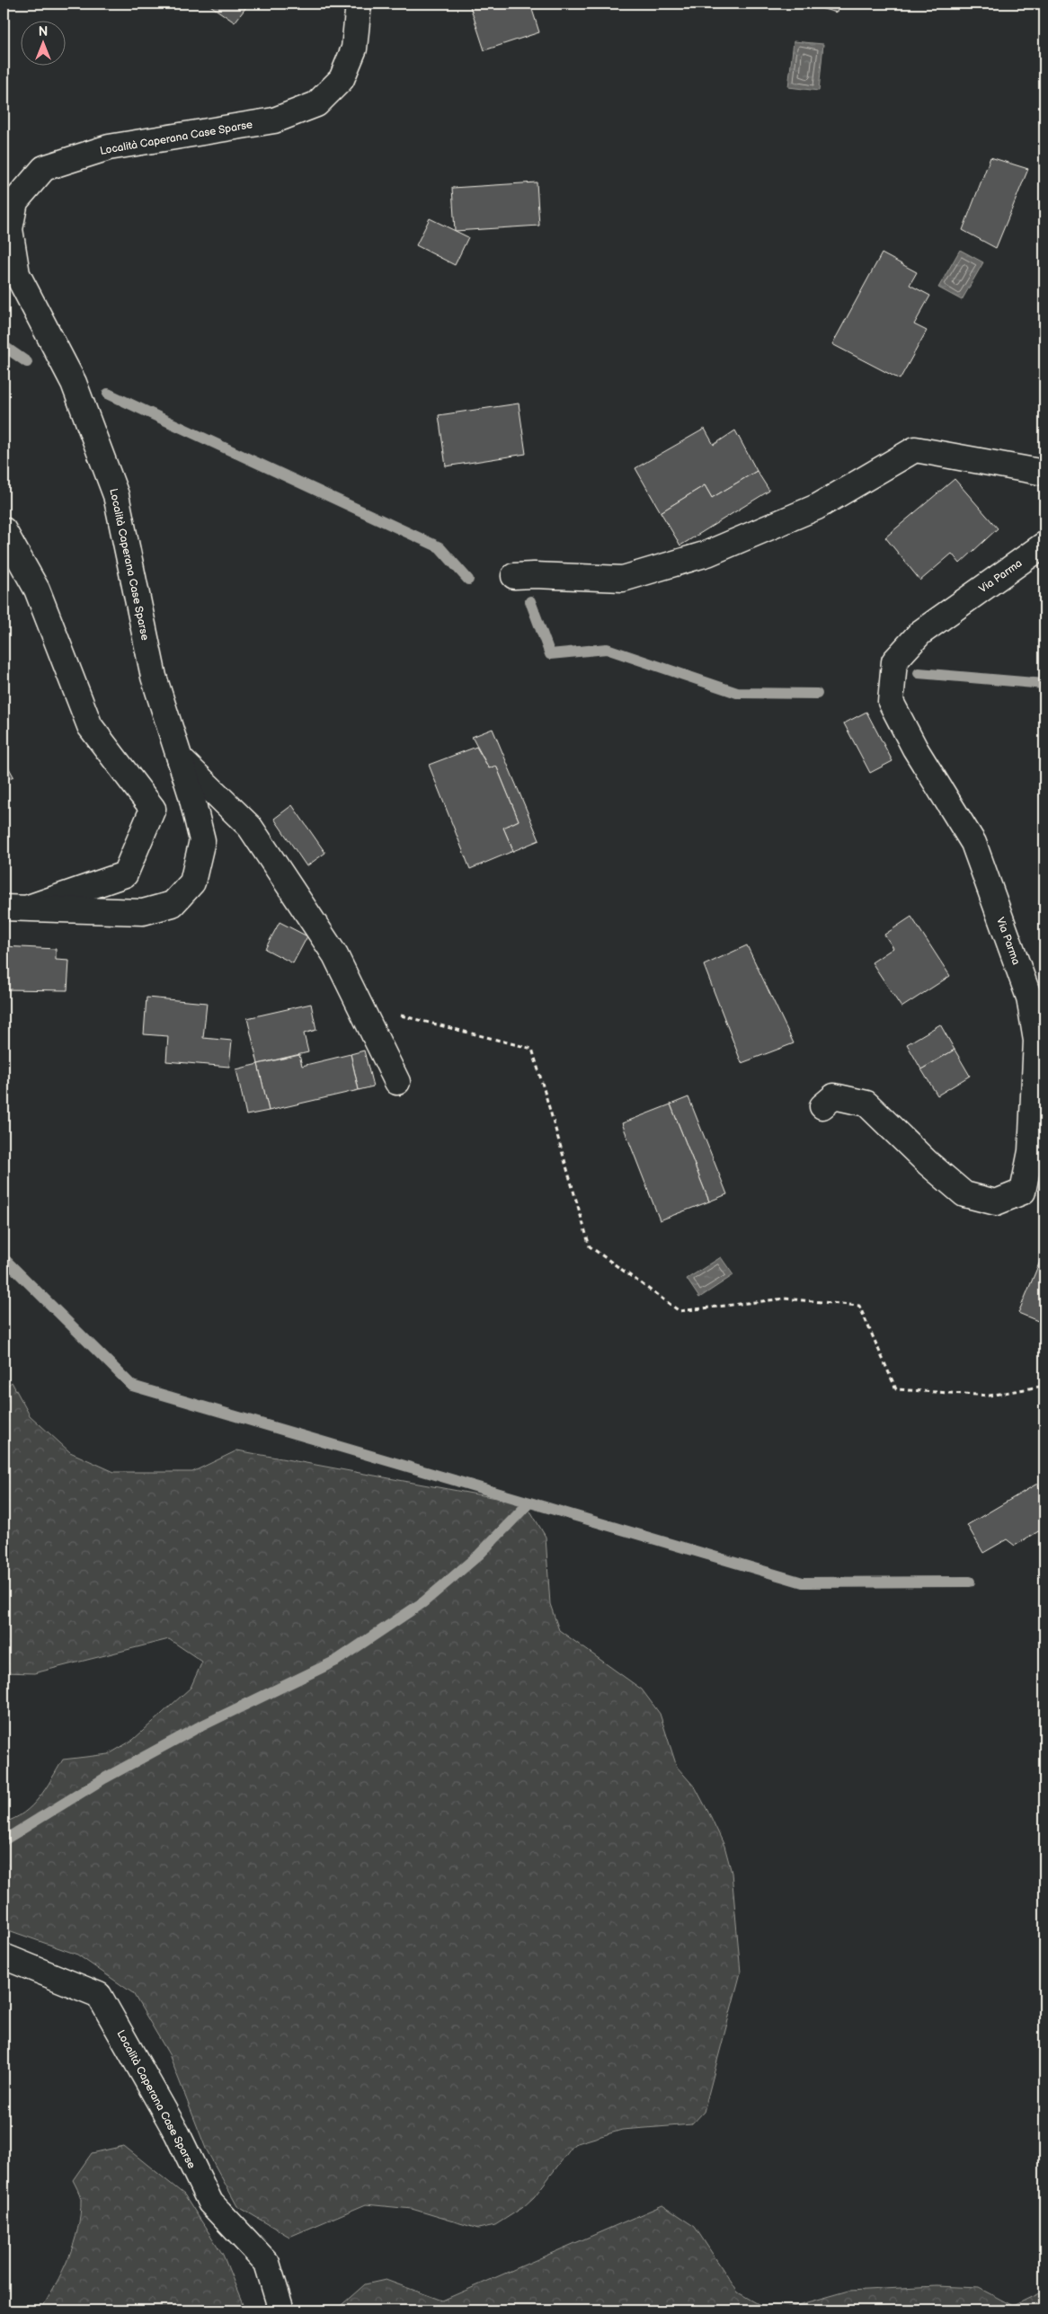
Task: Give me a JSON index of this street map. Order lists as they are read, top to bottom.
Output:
{
  "streets": {
    "street": ["Località Caperana Case Sparse", "Via Parma"]
  },
  "north": "top"
}
